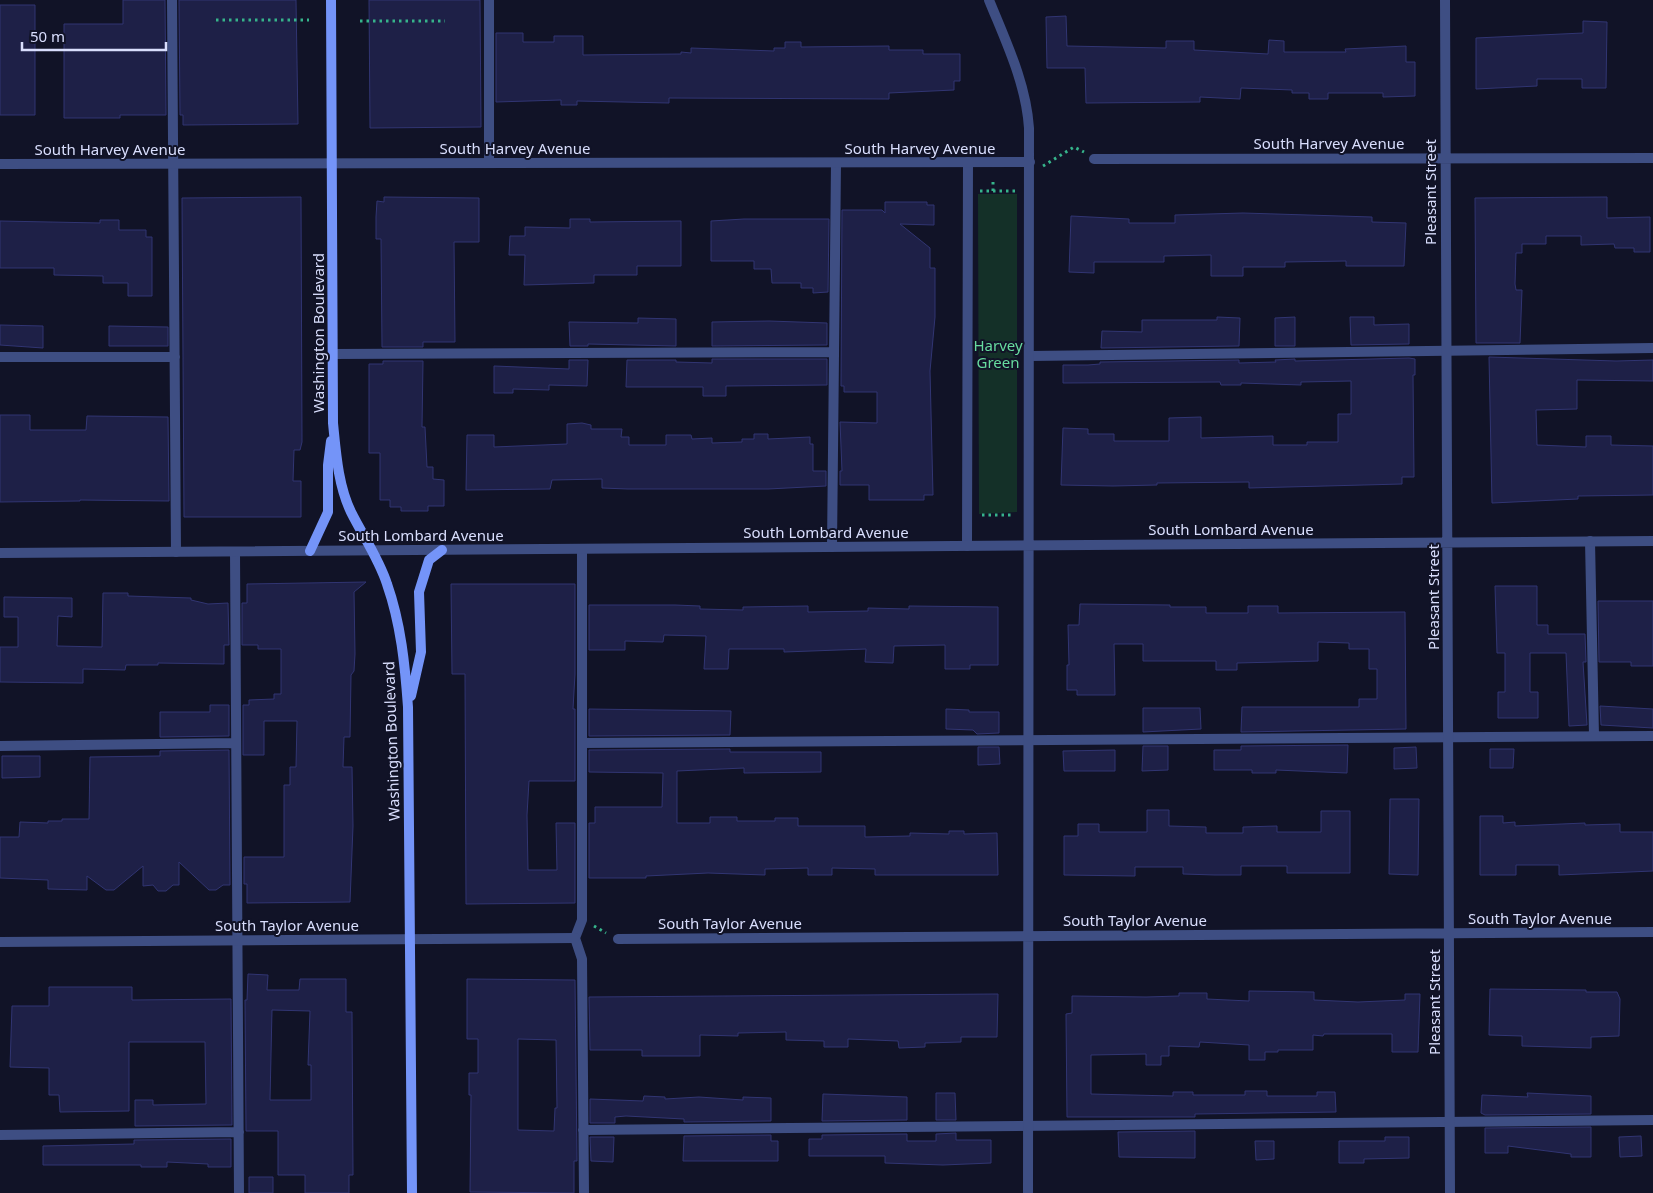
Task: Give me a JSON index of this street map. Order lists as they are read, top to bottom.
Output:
{
  "streets": {
    "street": [
      "South Harvey Avenue",
      "Pleasant Street",
      "Washington Boulevard",
      "South Lombard Avenue",
      "South Taylor Avenue"
    ]
  },
  "crossings": [
    ["South Harvey Avenue", "Pleasant Street"],
    ["South Harvey Avenue", "Washington Boulevard"],
    ["Pleasant Street", "South Lombard Avenue"],
    ["Pleasant Street", "South Taylor Avenue"],
    ["Washington Boulevard", "South Lombard Avenue"],
    ["Washington Boulevard", "South Taylor Avenue"]
  ],
  "parks": ["Harvey Green"],
  "scale_bar": "50 m"
}
